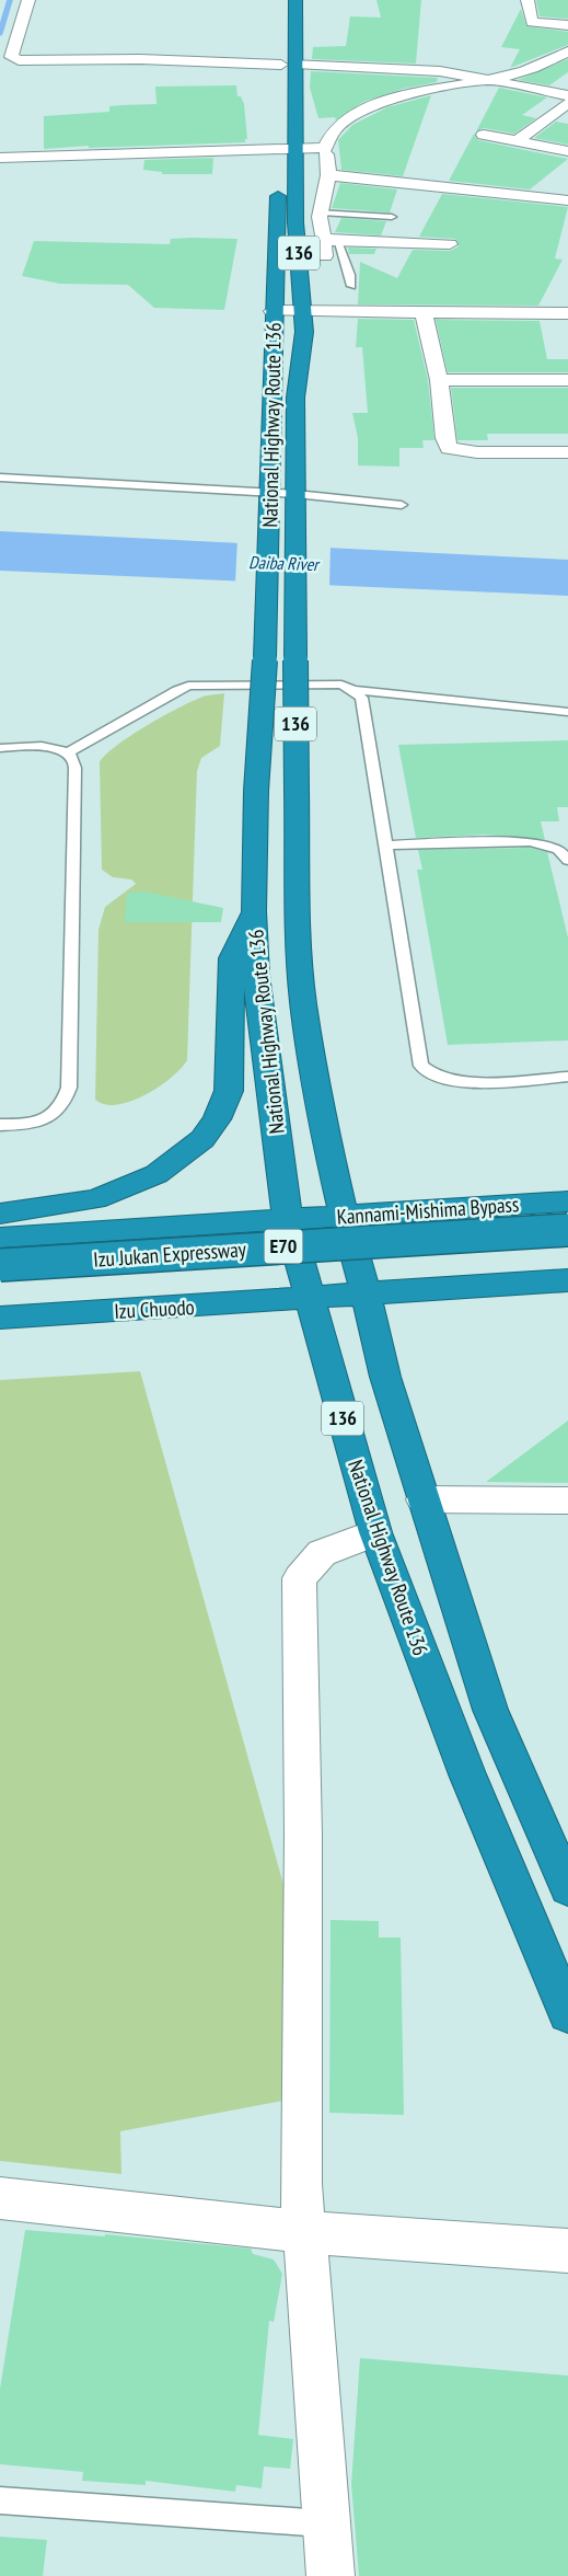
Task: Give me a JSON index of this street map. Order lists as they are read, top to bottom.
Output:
{
  "streets": {
    "highway": [
      "136",
      "National Highway Route 136",
      "Kannami-Mishima Bypass",
      "E70",
      "Izu Jukan Expressway",
      "Izu Chuodo"
    ]
  },
  "crossings": [
    ["National Highway Route 136", "Kannami-Mishima Bypass"],
    ["National Highway Route 136", "Izu Chuodo"]
  ],
  "water": ["Daiba River"]
}
